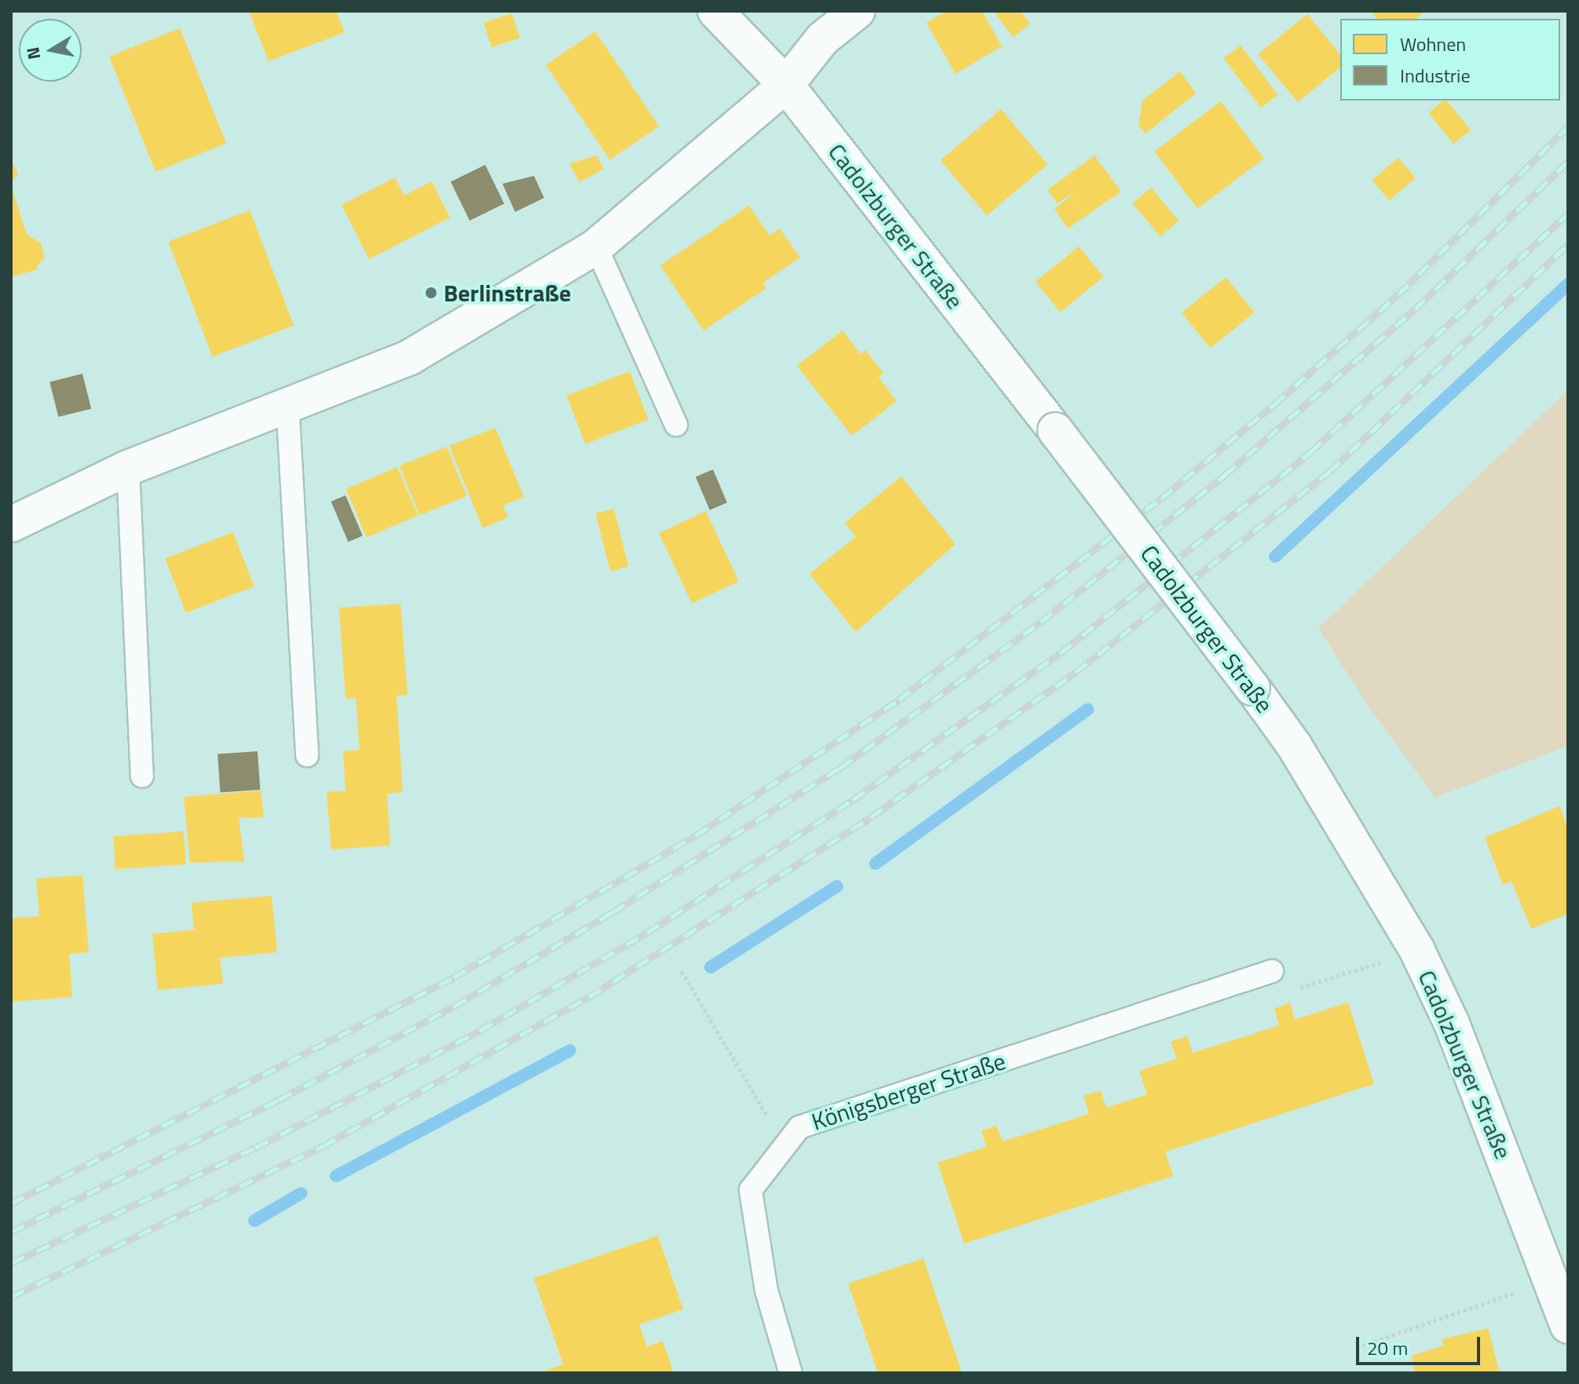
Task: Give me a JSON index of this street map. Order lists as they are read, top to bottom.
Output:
{
  "streets": {
    "street": ["Cadolzburger Straße"],
    "lane": ["Königsberger Straße"]
  },
  "places": ["Berlinstraße"],
  "legend": ["Wohnen", "Industrie"],
  "scale_bar": "20 m",
  "north": "left"
}
